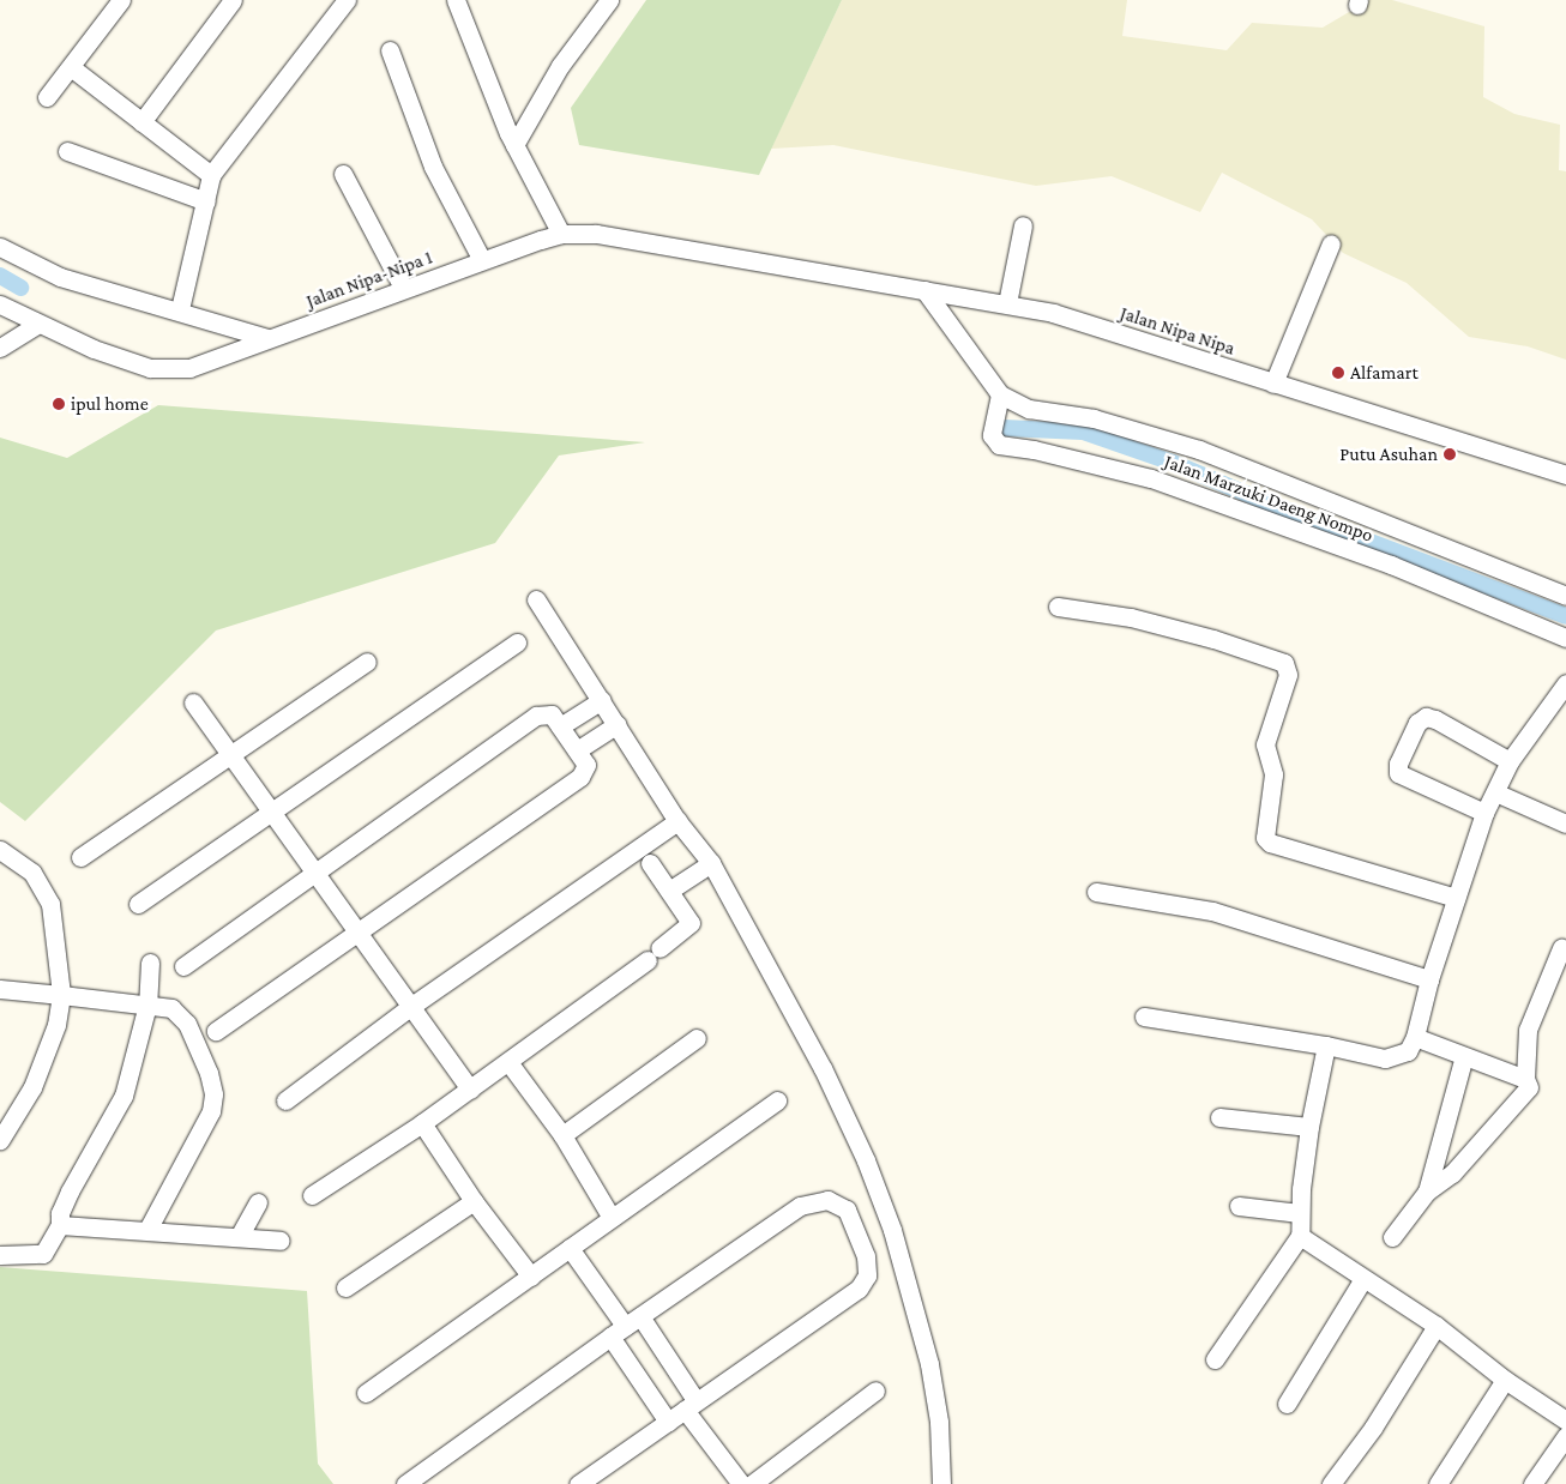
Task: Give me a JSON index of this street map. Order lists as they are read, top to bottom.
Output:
{
  "streets": {
    "street": ["Jalan Nipa-Nipa 1", "Jalan Nipa Nipa", "Jalan Marzuki Daeng Nompo"]
  },
  "crossings": [
    ["Jalan Nipa-Nipa 1", "Jalan Nipa Nipa"]
  ],
  "places": ["Alfamart", "ipul home", "Putu Asuhan"]
}
